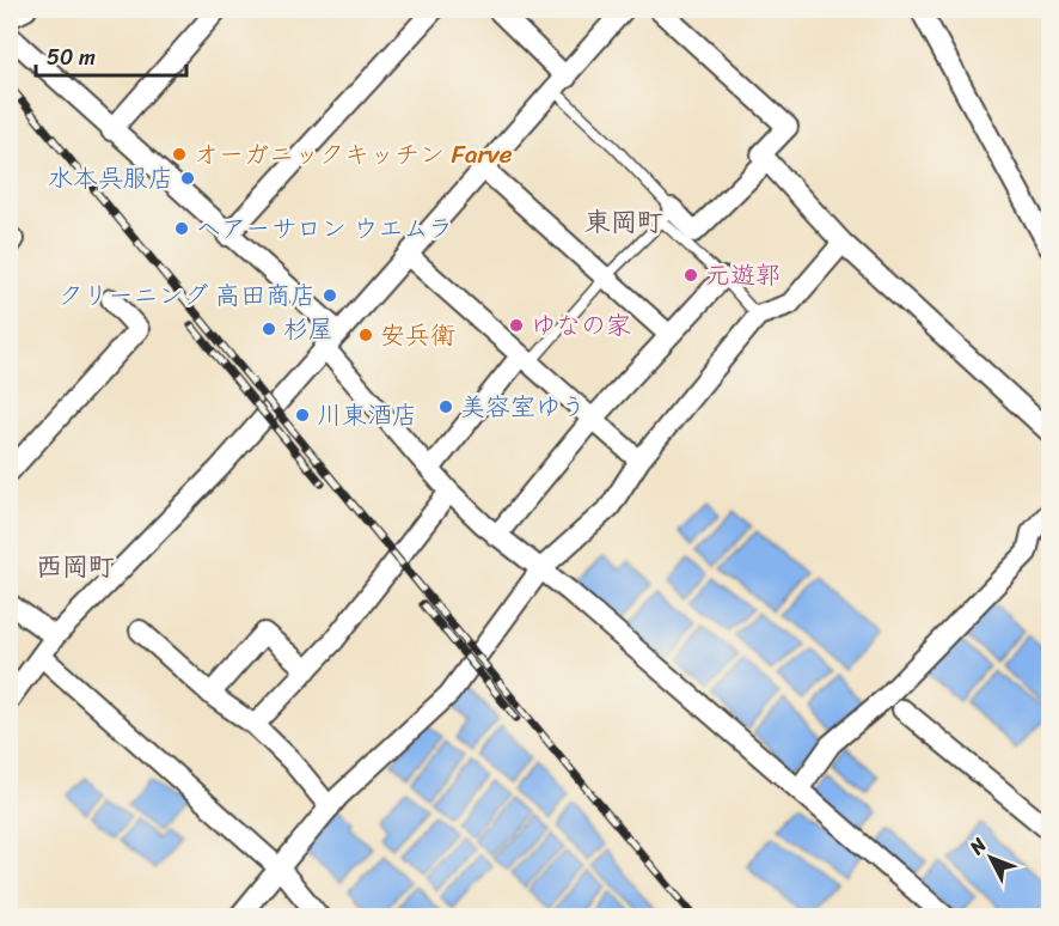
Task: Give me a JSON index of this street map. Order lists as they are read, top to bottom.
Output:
{
  "districts": ["東岡町", "西岡町"],
  "places": [
    "オーガニックキッチン Farve",
    "水本呉服店",
    "ヘアーサロン ウエムラ",
    "元遊郭",
    "クリーニング 高田商店",
    "ゆなの家",
    "杉屋",
    "安兵衛",
    "美容室ゆう",
    "川東酒店"
  ],
  "scale_bar": "50 m",
  "north": "top left"
}
